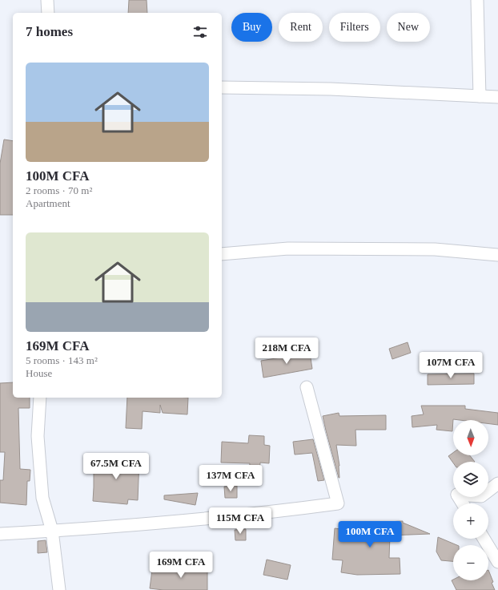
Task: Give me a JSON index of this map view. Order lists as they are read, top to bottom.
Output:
{
  "north": "bottom",
  "page": {
    "chip": [
      "Buy",
      "Rent",
      "Filters",
      "New"
    ],
    "heading": "7 homes",
    "list": [
      {
        "name": "100M CFA",
        "note": "2 rooms · 70 m² · Apartment"
      },
      {
        "name": "169M CFA",
        "note": "5 rooms · 143 m² · House"
      }
    ],
    "price": [
      "218M CFA",
      "107M CFA",
      "67.5M CFA",
      "137M CFA",
      "115M CFA",
      "100M CFA",
      "169M CFA"
    ],
    "map_buttons": ["+", "−"]
  }
}
